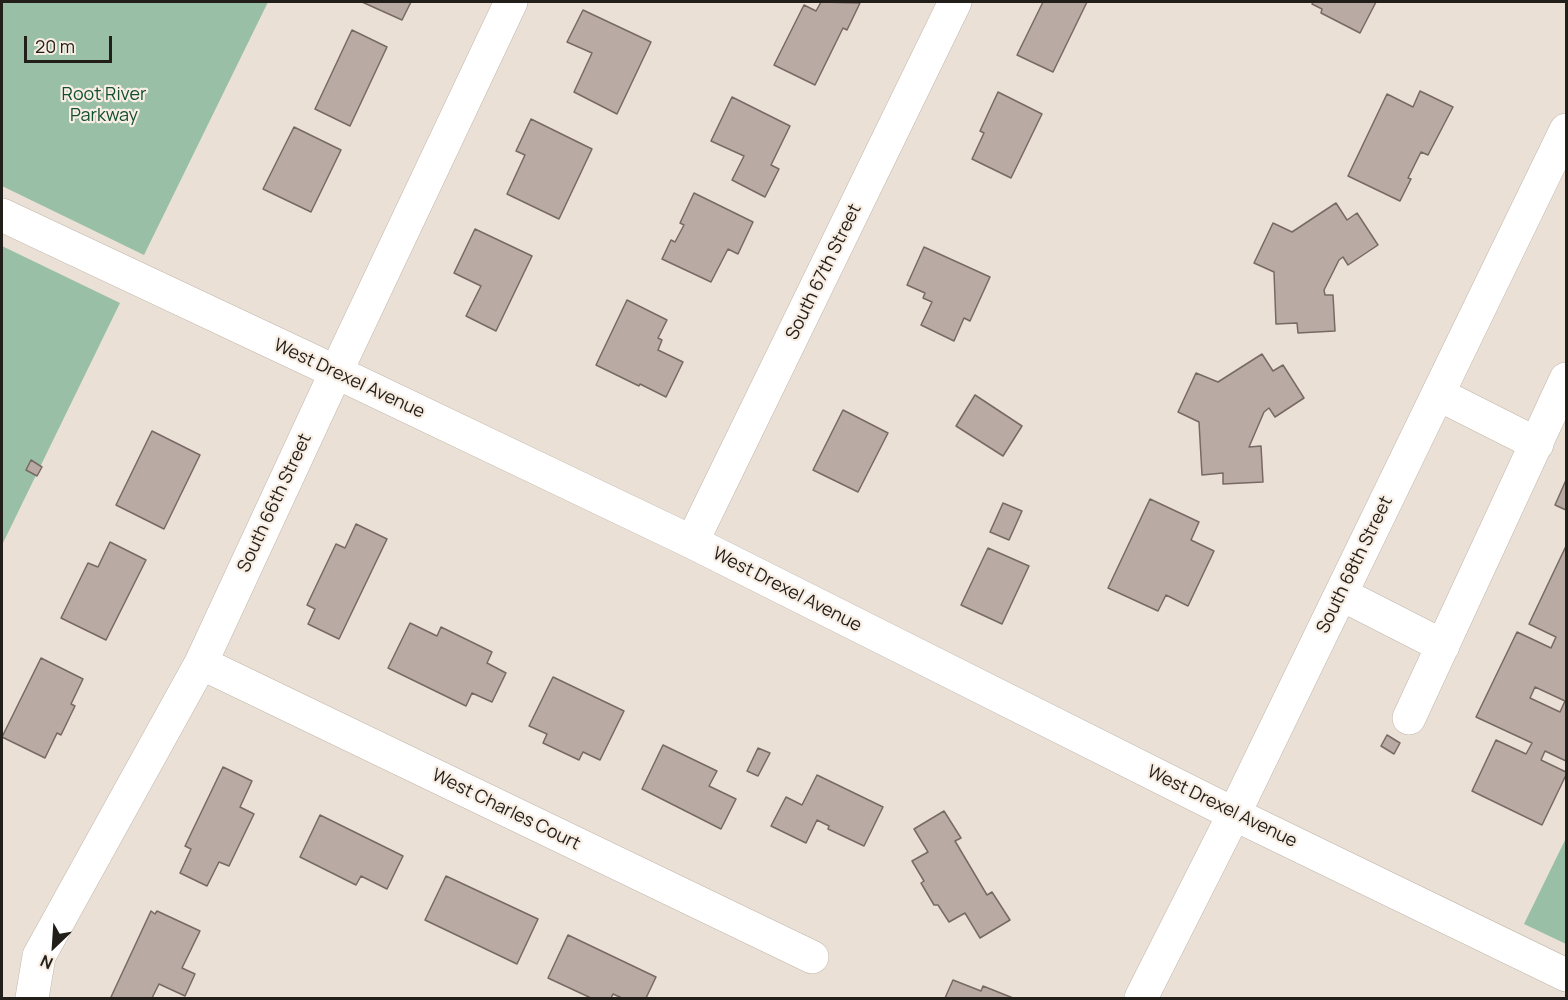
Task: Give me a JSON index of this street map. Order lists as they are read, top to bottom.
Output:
{
  "streets": {
    "street": [
      "South 67th Street",
      "West Drexel Avenue",
      "South 66th Street",
      "South 68th Street",
      "West Charles Court"
    ]
  },
  "crossings": [
    ["South 67th Street", "West Drexel Avenue"],
    ["West Drexel Avenue", "South 66th Street"],
    ["West Drexel Avenue", "South 68th Street"],
    ["South 66th Street", "West Charles Court"]
  ],
  "parks": ["Root River Parkway"],
  "scale_bar": "20 m",
  "north": "bottom left"
}
